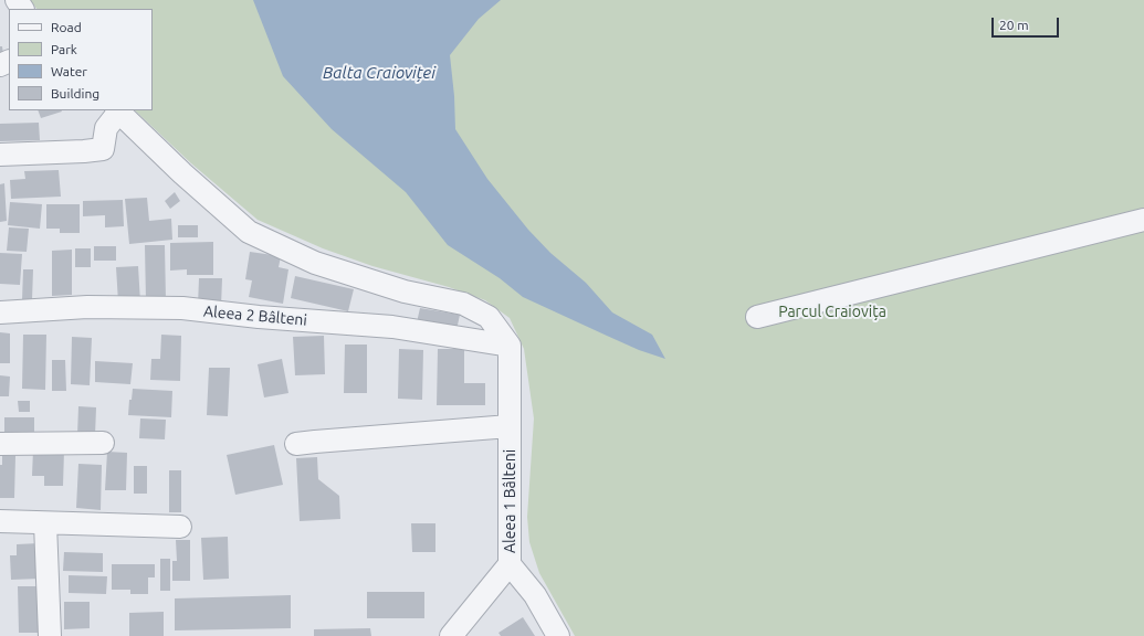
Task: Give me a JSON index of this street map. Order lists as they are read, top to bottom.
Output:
{
  "streets": {
    "street": ["Aleea 2 Bâlteni", "Aleea 1 Bâlteni"]
  },
  "crossings": [
    ["Aleea 2 Bâlteni", "Aleea 1 Bâlteni"]
  ],
  "water": ["Balta Craioviței"],
  "parks": ["Parcul Craiovița"],
  "legend": [
    "Road",
    "Park",
    "Water",
    "Building"
  ],
  "scale_bar": "20 m"
}
